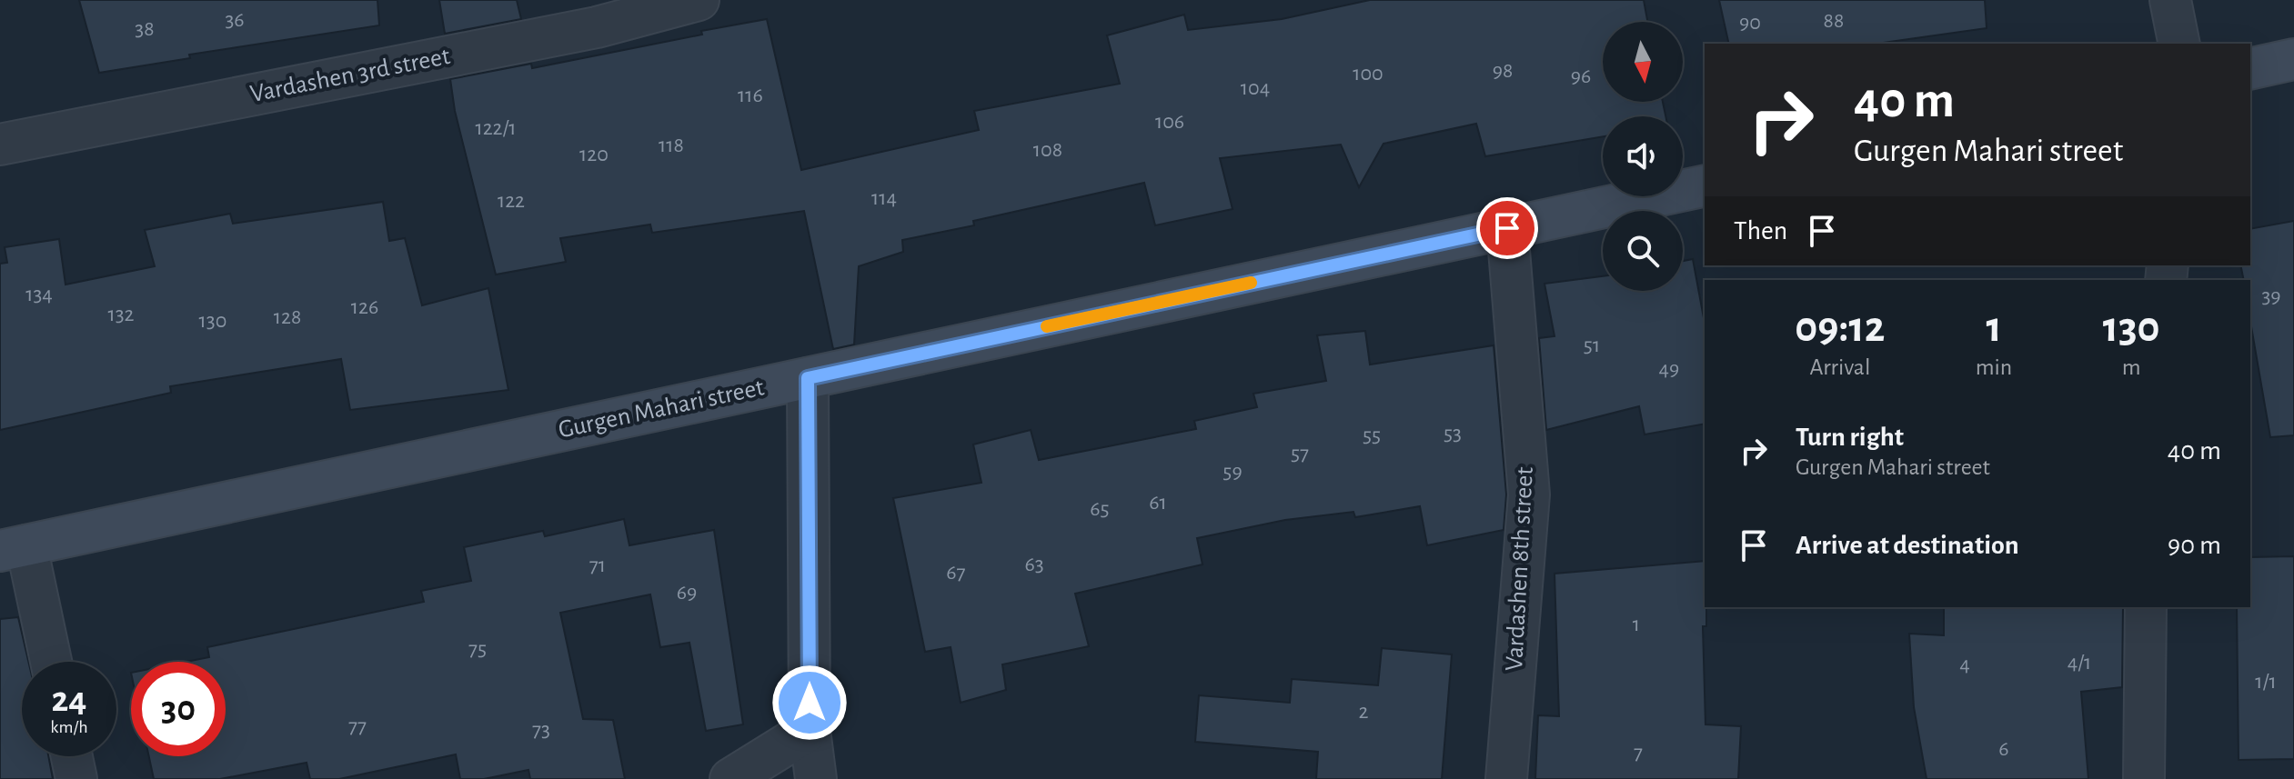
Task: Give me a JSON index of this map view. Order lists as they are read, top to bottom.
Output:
{
  "streets": {
    "main road": ["Gurgen Mahari street"],
    "street": ["Vardashen 3rd street", "Vardashen 8th street"]
  },
  "crossings": [
    ["Gurgen Mahari street", "Vardashen 8th street"]
  ],
  "house_numbers": [
    "36",
    "88",
    "90",
    "38",
    "98",
    "100",
    "96",
    "104",
    "116",
    "106",
    "122/1",
    "118",
    "108",
    "120",
    "114",
    "122",
    "134",
    "39",
    "126",
    "132",
    "128",
    "130",
    "51",
    "49",
    "53",
    "55",
    "57",
    "59",
    "61",
    "65",
    "63",
    "71",
    "67",
    "69",
    "1",
    "75",
    "4/1",
    "4",
    "1/1",
    "2",
    "77",
    "73",
    "6",
    "7"
  ],
  "north": "bottom",
  "page": {
    "turn": ["40 m", "Gurgen Mahari street"],
    "then": "Then",
    "eta": [
      "09:12",
      "Arrival",
      "1",
      "min",
      "130",
      "m"
    ],
    "list": [
      {
        "name": "Turn right",
        "note": "Gurgen Mahari street",
        "value": "40 m"
      },
      {
        "name": "Arrive at destination",
        "value": "90 m"
      }
    ],
    "speed": "24 km/h",
    "limit": "30"
  }
}
